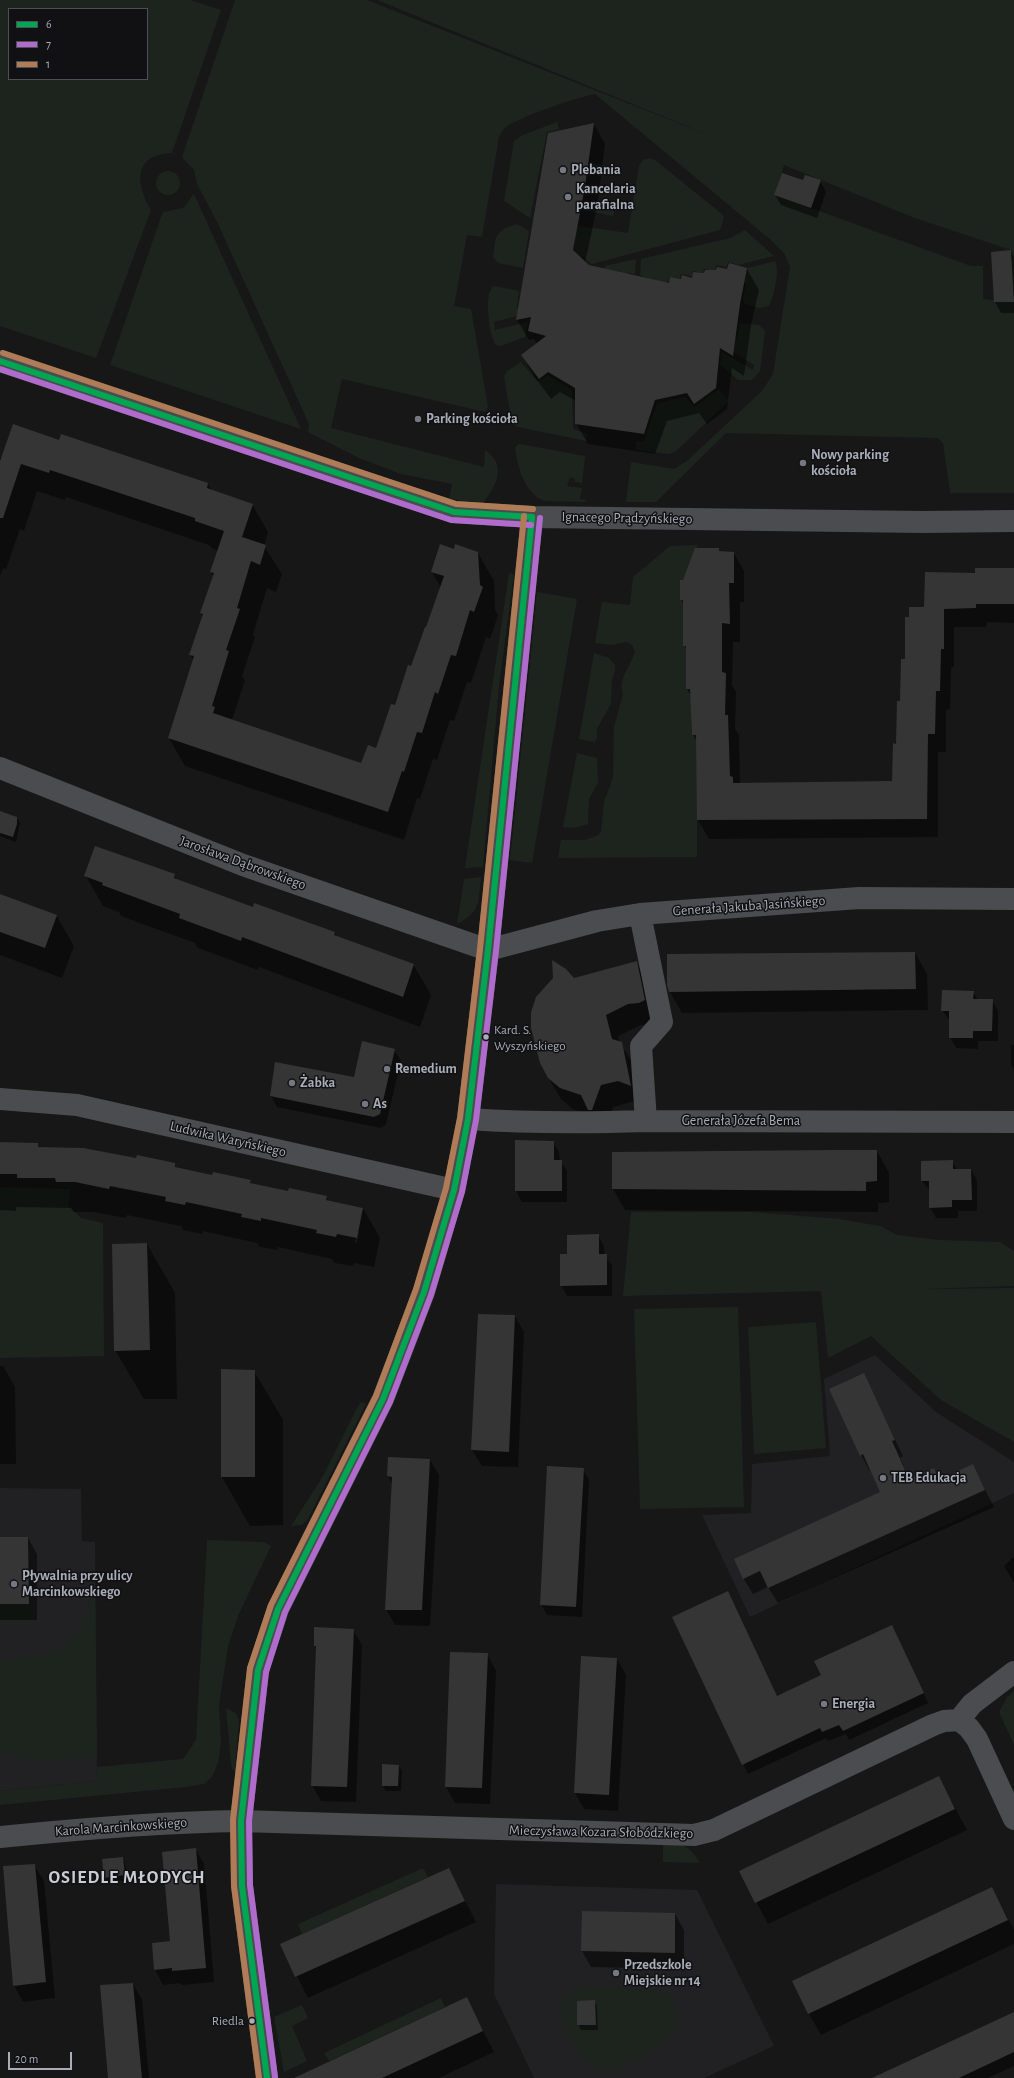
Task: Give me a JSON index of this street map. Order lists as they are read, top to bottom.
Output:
{
  "streets": {
    "street": [
      "Ignacego Prądzyńskiego",
      "Jarosława Dąbrowskiego",
      "Generała Jakuba Jasińskiego",
      "Generała Józefa Bema",
      "Ludwika Waryńskiego",
      "Karola Marcinkowskiego",
      "Mieczysława Kozara Słobódzkiego"
    ]
  },
  "crossings": [
    ["Jarosława Dąbrowskiego", "Generała Jakuba Jasińskiego"],
    ["Karola Marcinkowskiego", "Mieczysława Kozara Słobódzkiego"]
  ],
  "districts": ["OSIEDLE MŁODYCH"],
  "places": [
    "Plebania",
    "Kancelaria parafialna",
    "Parking kościoła",
    "Nowy parking kościoła",
    "Kard. S. Wyszyńskiego",
    "Remedium",
    "Żabka",
    "As",
    "TEB Edukacja",
    "Pływalnia przy ulicy Marcinkowskiego",
    "Energia",
    "Przedszkole Miejskie nr 14",
    "Riedla"
  ],
  "lines": ["transit line 1", "transit line 6", "transit line 7"],
  "legend": ["6", "7", "1"],
  "scale_bar": "20 m"
}
